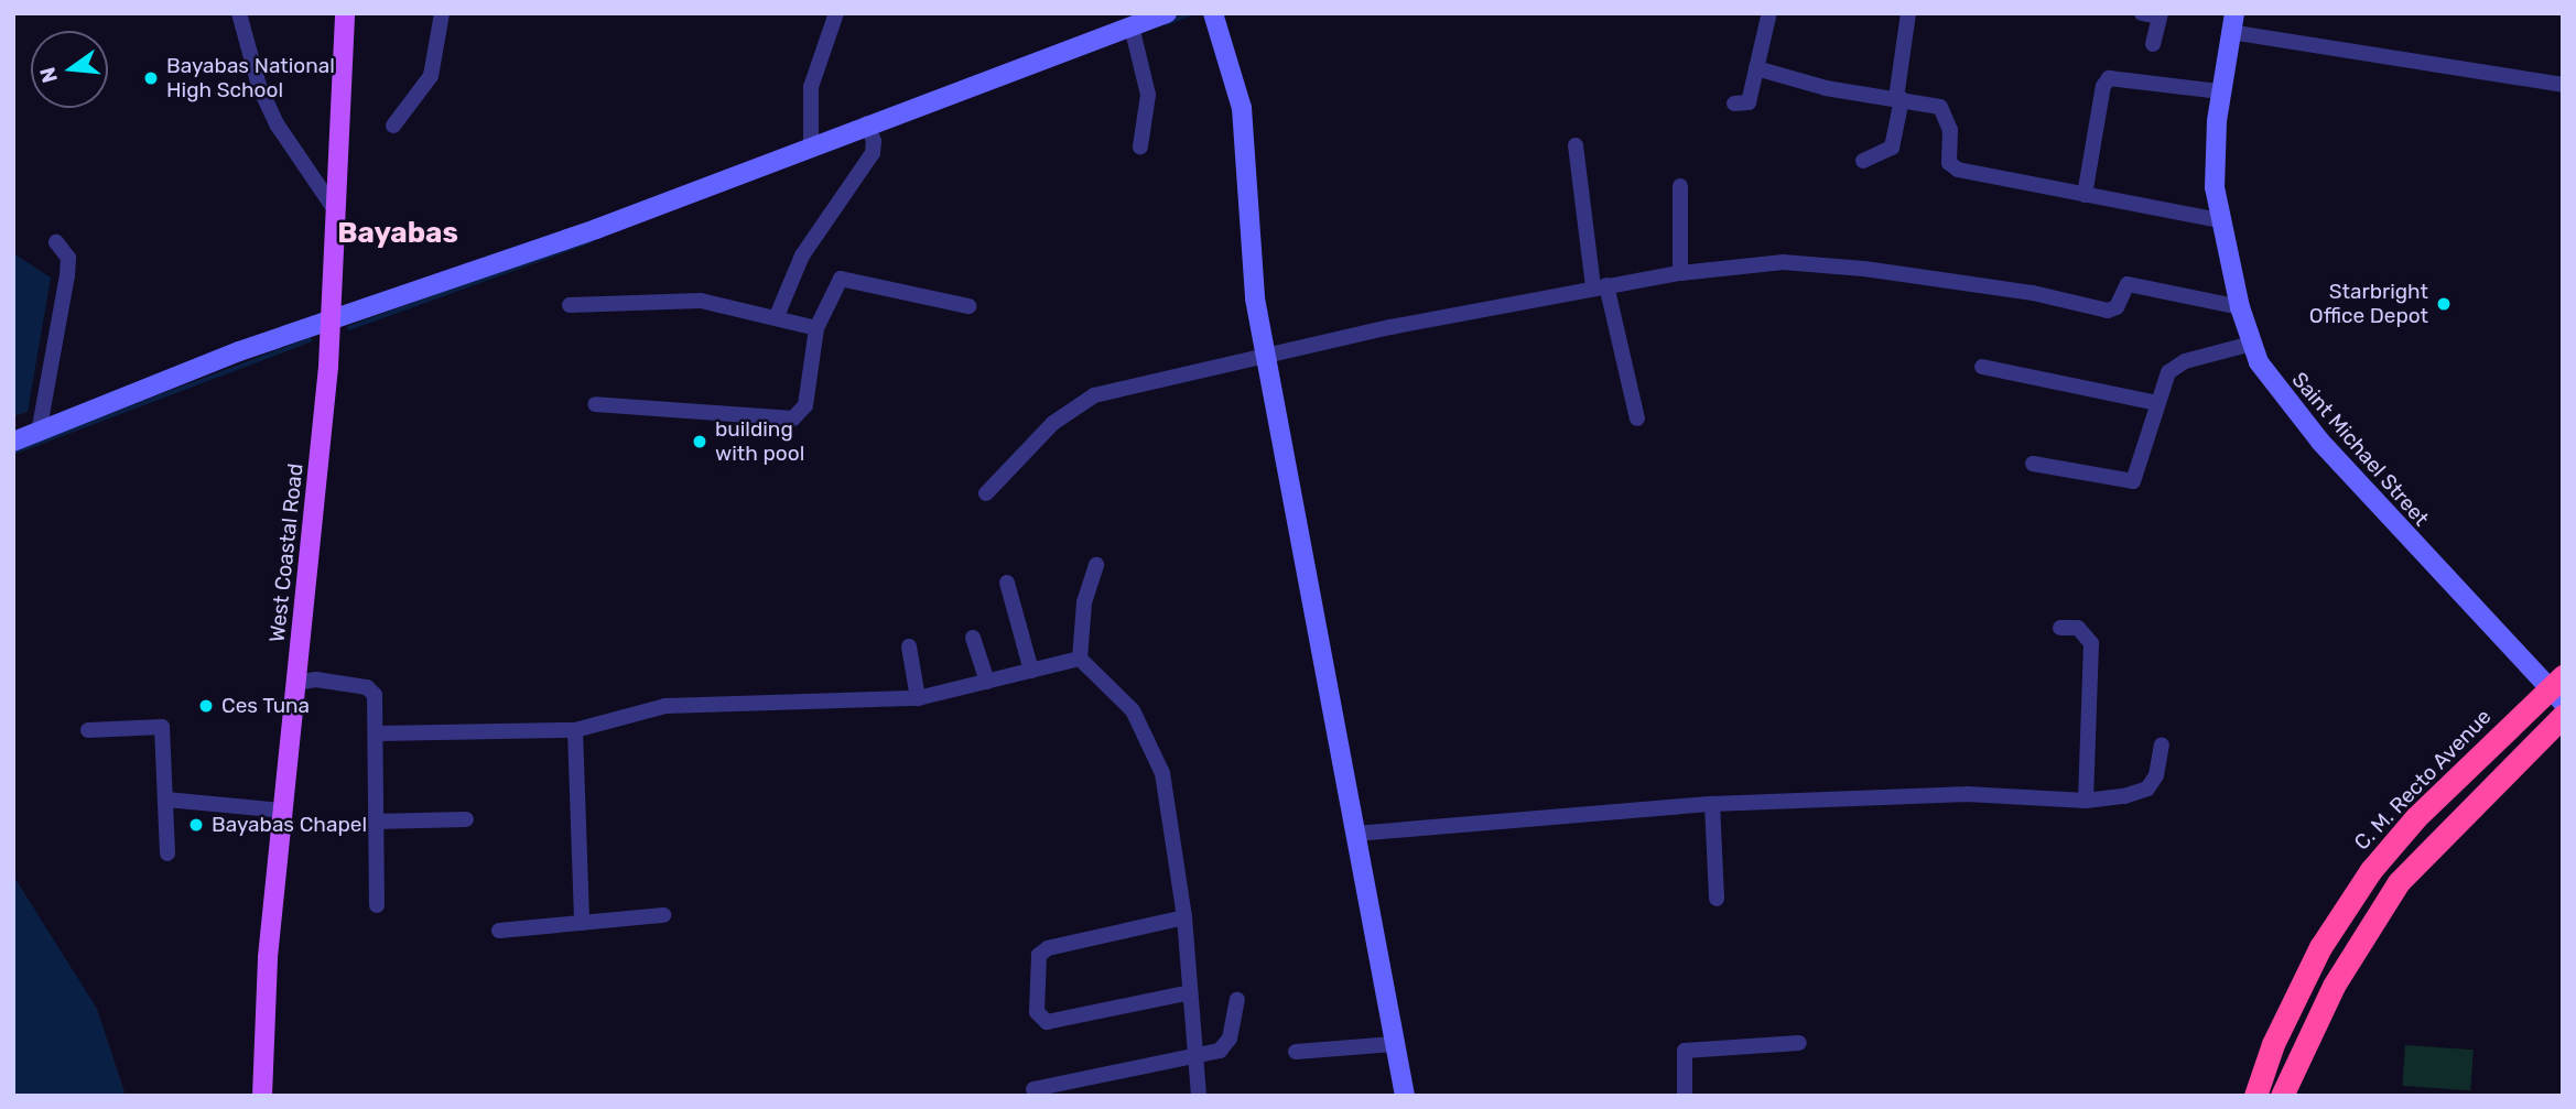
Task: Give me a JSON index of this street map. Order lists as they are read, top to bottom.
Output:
{
  "streets": {
    "highway": ["C. M. Recto Avenue"],
    "main road": ["West Coastal Road"],
    "street": ["Saint Michael Street"]
  },
  "crossings": [
    ["Saint Michael Street", "C. M. Recto Avenue"]
  ],
  "districts": ["Bayabas"],
  "places": [
    "Bayabas National High School",
    "Starbright Office Depot",
    "building with pool",
    "Ces Tuna",
    "Bayabas Chapel"
  ],
  "north": "left"
}
